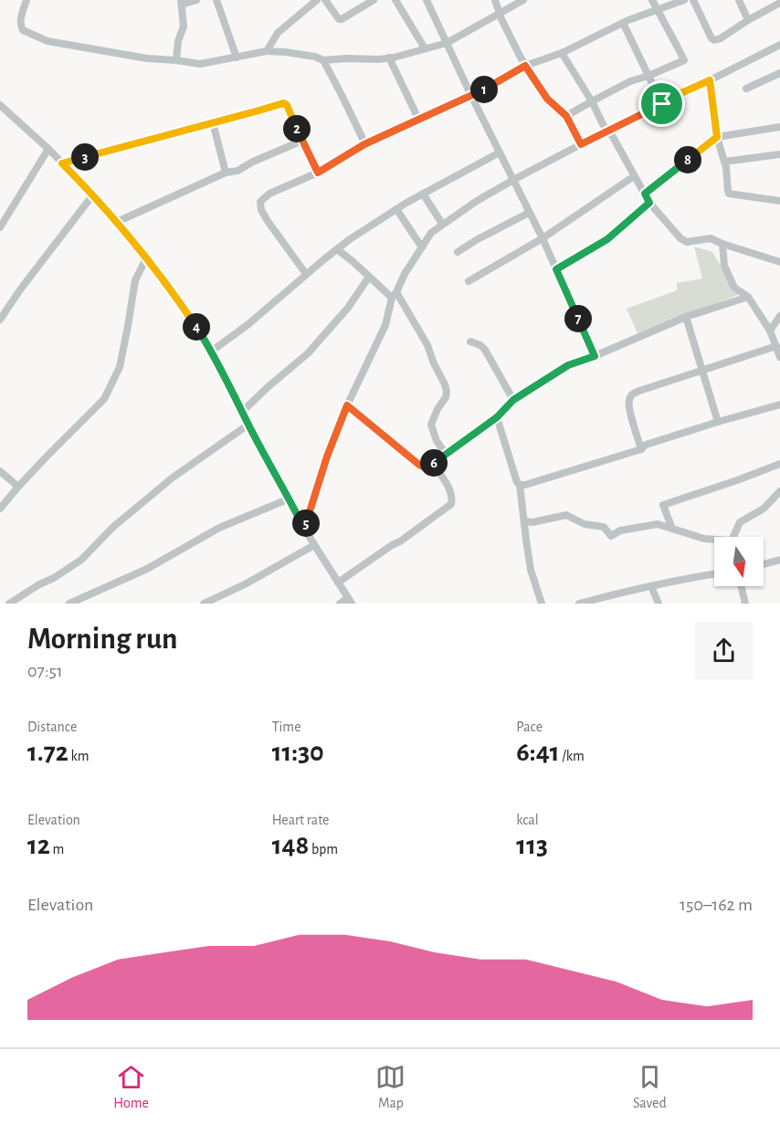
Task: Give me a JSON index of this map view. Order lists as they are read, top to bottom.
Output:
{
  "north": "bottom",
  "page": {
    "pins": [
      "1",
      "2",
      "3",
      "8",
      "7",
      "4",
      "6",
      "5"
    ],
    "heading": ["Morning run", "07:51"],
    "stats": [
      ["Distance", "1.72 km"],
      ["Time", "11:30"],
      ["Pace", "6:41 /km"],
      ["Elevation", "12 m"],
      ["Heart rate", "148 bpm"],
      ["kcal", "113"]
    ],
    "chart": ["Elevation", "150–162 m"],
    "tabs": ["Home", "Map", "Saved"]
  }
}
